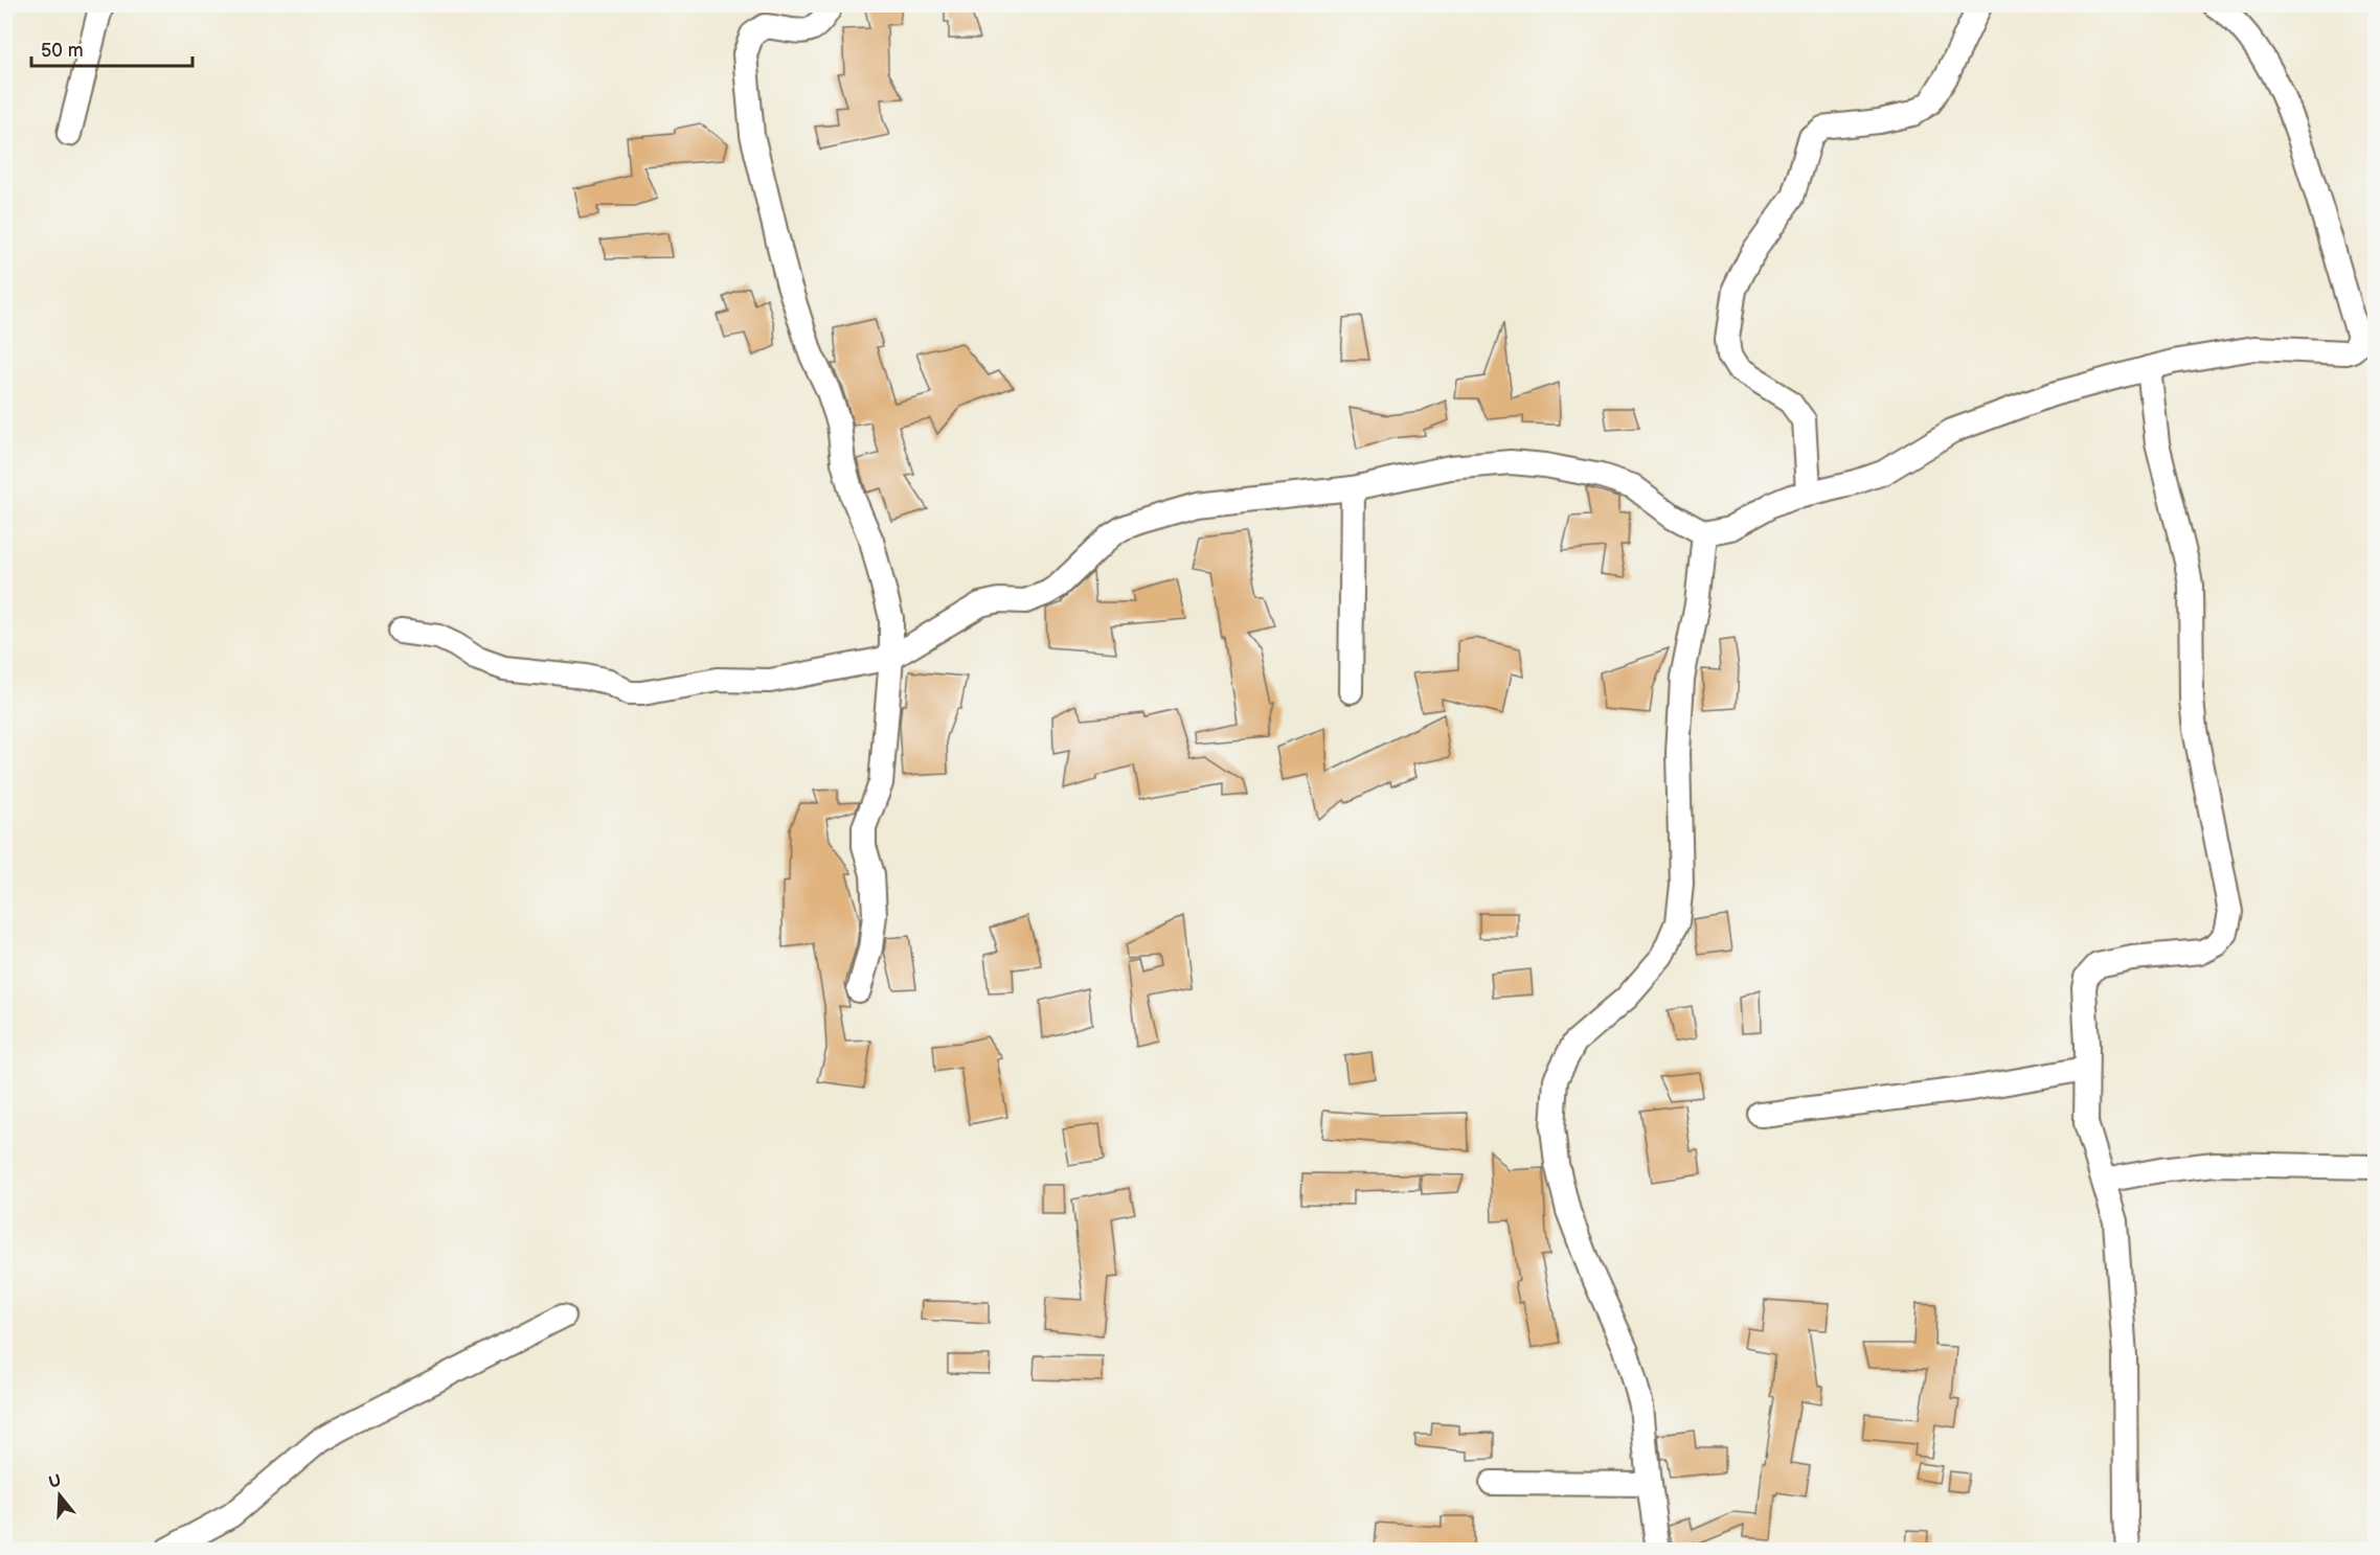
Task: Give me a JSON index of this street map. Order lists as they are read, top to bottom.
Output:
{
  "scale_bar": "50 m",
  "north": "top"
}
